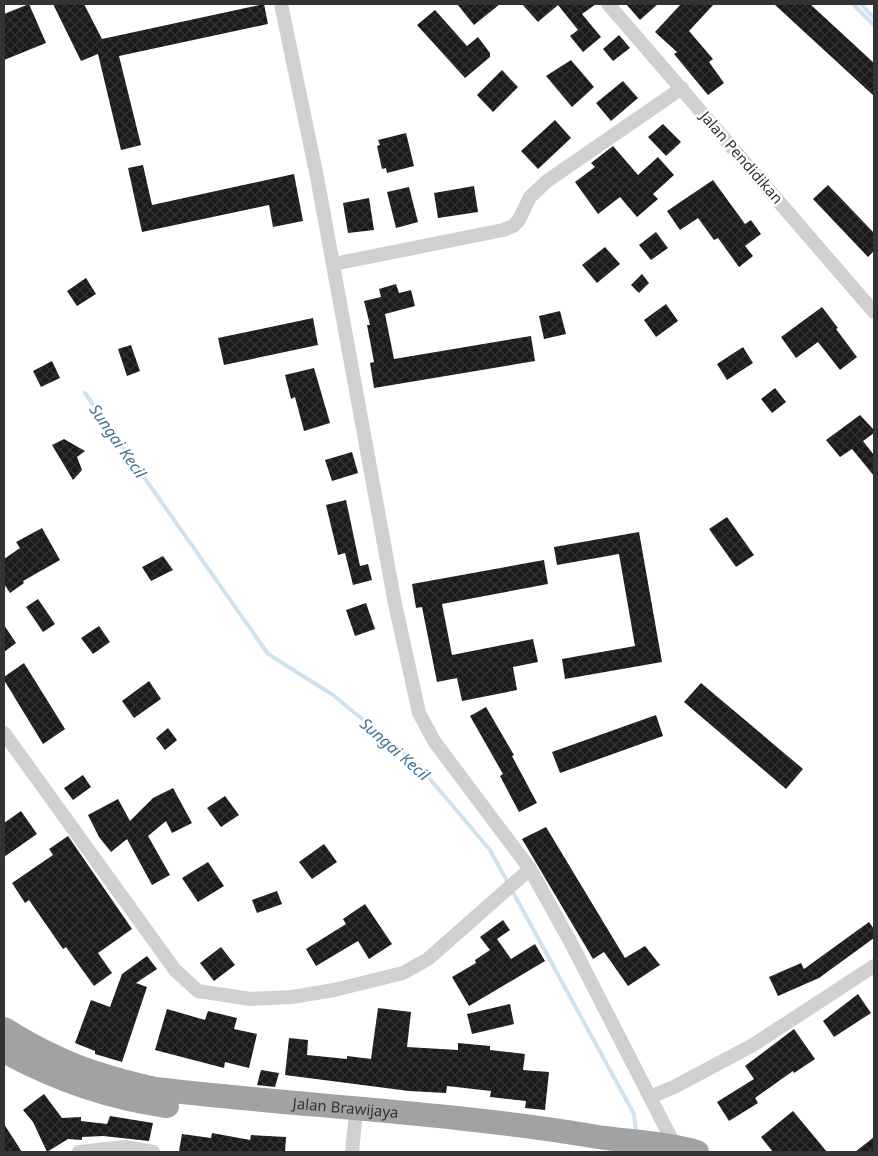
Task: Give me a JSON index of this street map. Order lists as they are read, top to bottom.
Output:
{
  "streets": {
    "highway": ["Jalan Brawijaya"],
    "street": ["Jalan Pendidikan"]
  },
  "water": ["Sungai Kecil"]
}
